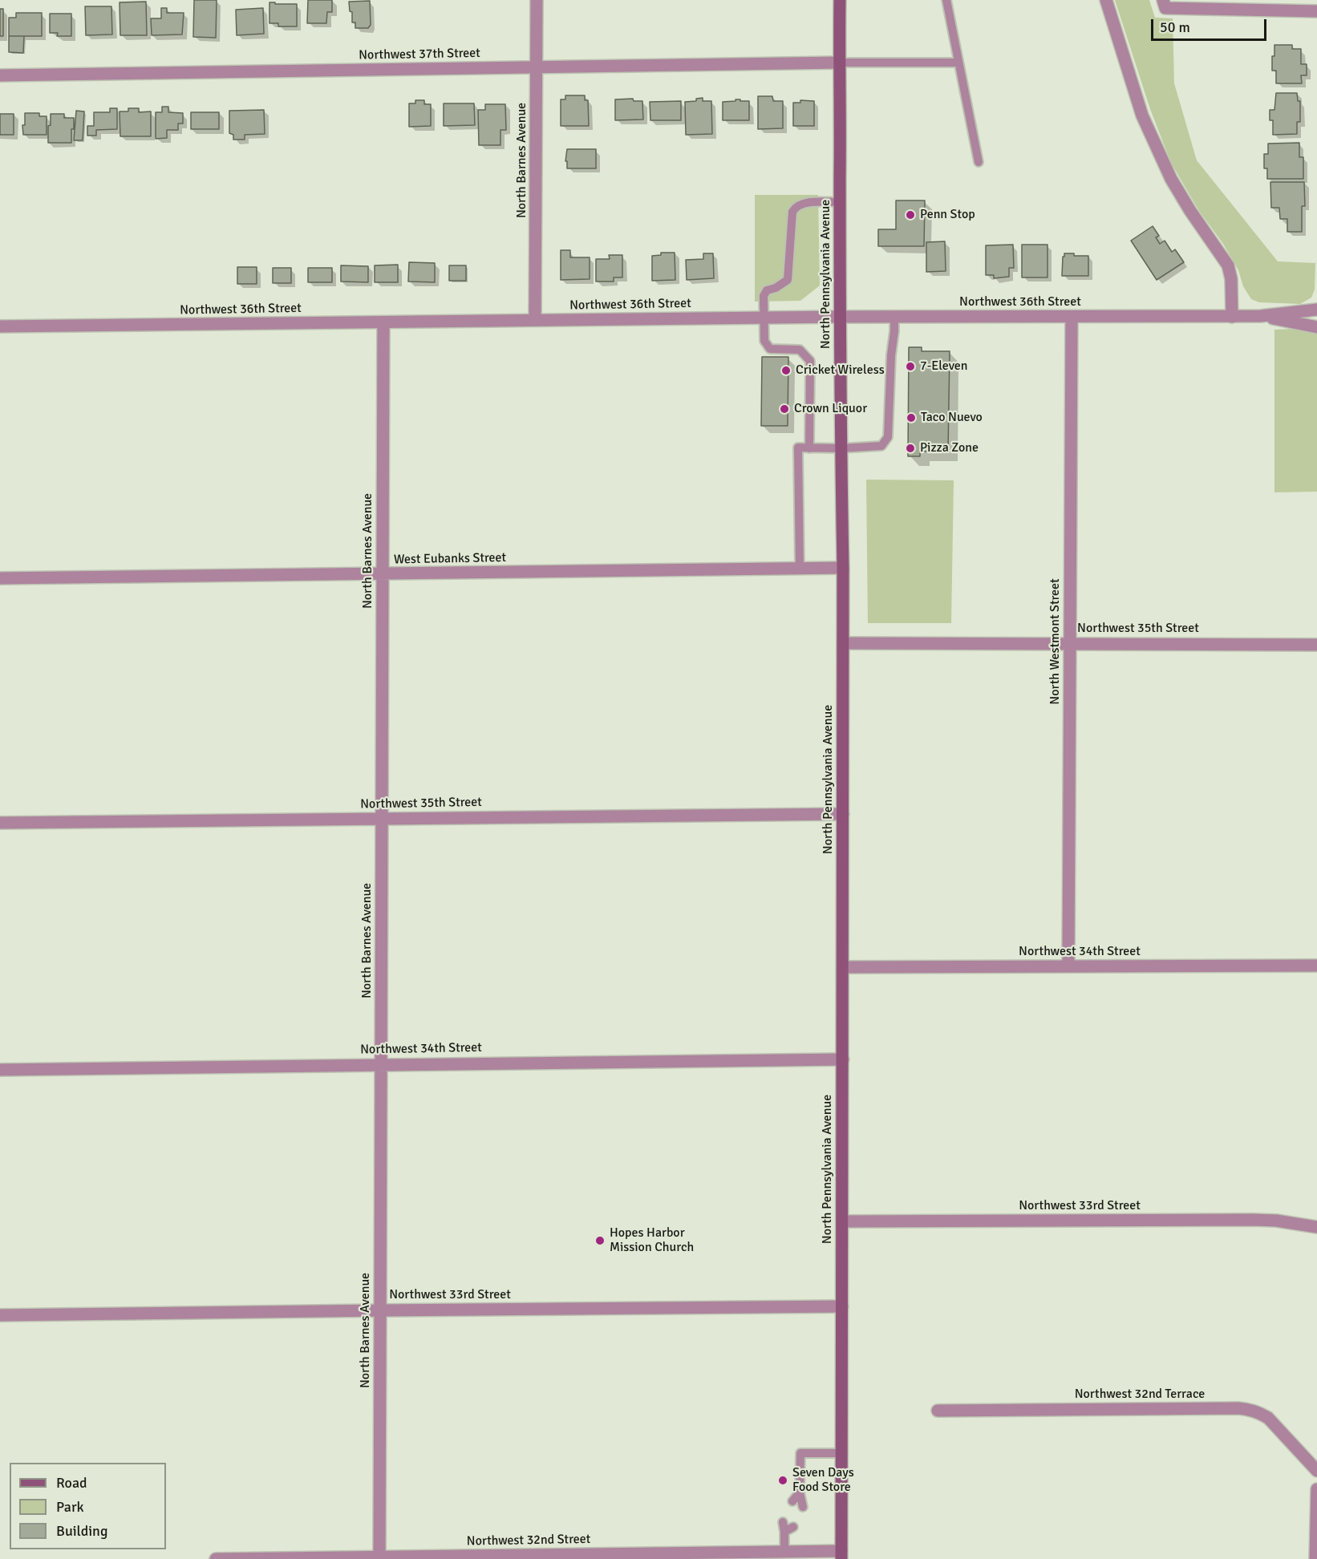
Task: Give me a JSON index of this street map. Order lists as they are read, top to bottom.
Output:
{
  "streets": {
    "main road": ["North Pennsylvania Avenue"],
    "street": [
      "Northwest 37th Street",
      "North Barnes Avenue",
      "Northwest 36th Street",
      "West Eubanks Street",
      "Northwest 35th Street",
      "North Westmont Street",
      "Northwest 34th Street",
      "Northwest 33rd Street",
      "Northwest 32nd Terrace",
      "Northwest 32nd Street"
    ]
  },
  "crossings": [
    ["Northwest 37th Street", "North Barnes Avenue"],
    ["Northwest 37th Street", "North Pennsylvania Avenue"],
    ["North Barnes Avenue", "Northwest 36th Street"],
    ["North Barnes Avenue", "West Eubanks Street"],
    ["North Barnes Avenue", "Northwest 35th Street"],
    ["North Barnes Avenue", "Northwest 34th Street"],
    ["North Barnes Avenue", "Northwest 33rd Street"],
    ["North Barnes Avenue", "Northwest 32nd Street"],
    ["North Pennsylvania Avenue", "Northwest 36th Street"],
    ["North Pennsylvania Avenue", "West Eubanks Street"],
    ["North Pennsylvania Avenue", "Northwest 35th Street"],
    ["North Pennsylvania Avenue", "Northwest 34th Street"],
    ["North Pennsylvania Avenue", "Northwest 33rd Street"],
    ["North Pennsylvania Avenue", "Northwest 32nd Street"],
    ["Northwest 36th Street", "North Westmont Street"],
    ["Northwest 35th Street", "North Westmont Street"],
    ["North Westmont Street", "Northwest 34th Street"]
  ],
  "places": [
    "Penn Stop",
    "7-Eleven",
    "Cricket Wireless",
    "Crown Liquor",
    "Taco Nuevo",
    "Pizza Zone",
    "Hopes Harbor Mission Church",
    "Seven Days Food Store"
  ],
  "legend": ["Road", "Park", "Building"],
  "scale_bar": "50 m"
}
